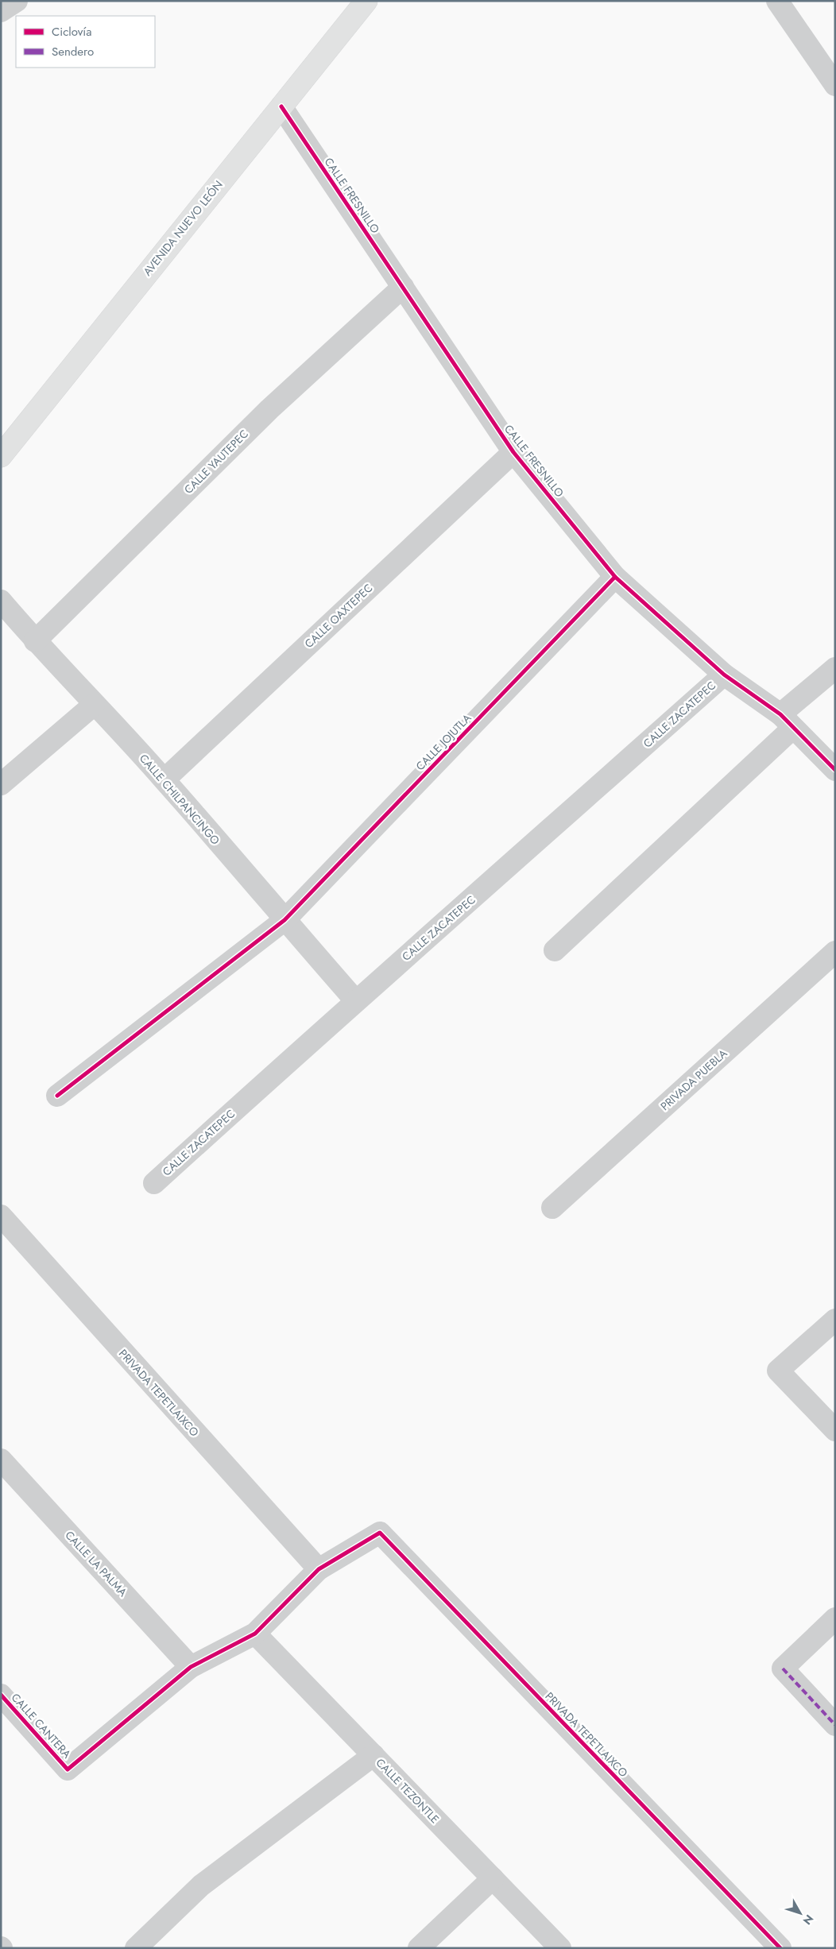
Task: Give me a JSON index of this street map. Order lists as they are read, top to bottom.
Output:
{
  "streets": {
    "main road": ["AVENIDA NUEVO LEÓN"],
    "street": [
      "CALLE FRESNILLO",
      "CALLE YAUTEPEC",
      "CALLE OAXTEPEC",
      "CALLE ZACATEPEC",
      "CALLE JOJUTLA",
      "CALLE CHILPANCINGO",
      "PRIVADA PUEBLA",
      "PRIVADA TEPETLAIXCO",
      "CALLE LA PALMA",
      "CALLE CANTERA",
      "CALLE TEZONTLE"
    ]
  },
  "crossings": [
    ["CALLE FRESNILLO", "AVENIDA NUEVO LEÓN"],
    ["CALLE FRESNILLO", "CALLE YAUTEPEC"],
    ["CALLE FRESNILLO", "CALLE OAXTEPEC"],
    ["CALLE FRESNILLO", "CALLE ZACATEPEC"],
    ["CALLE FRESNILLO", "CALLE JOJUTLA"],
    ["CALLE YAUTEPEC", "CALLE CHILPANCINGO"],
    ["CALLE OAXTEPEC", "CALLE CHILPANCINGO"],
    ["CALLE ZACATEPEC", "CALLE CHILPANCINGO"],
    ["CALLE JOJUTLA", "CALLE CHILPANCINGO"],
    ["CALLE LA PALMA", "CALLE CANTERA"]
  ],
  "legend": ["Ciclovía", "Sendero"],
  "north": "bottom right"
}
